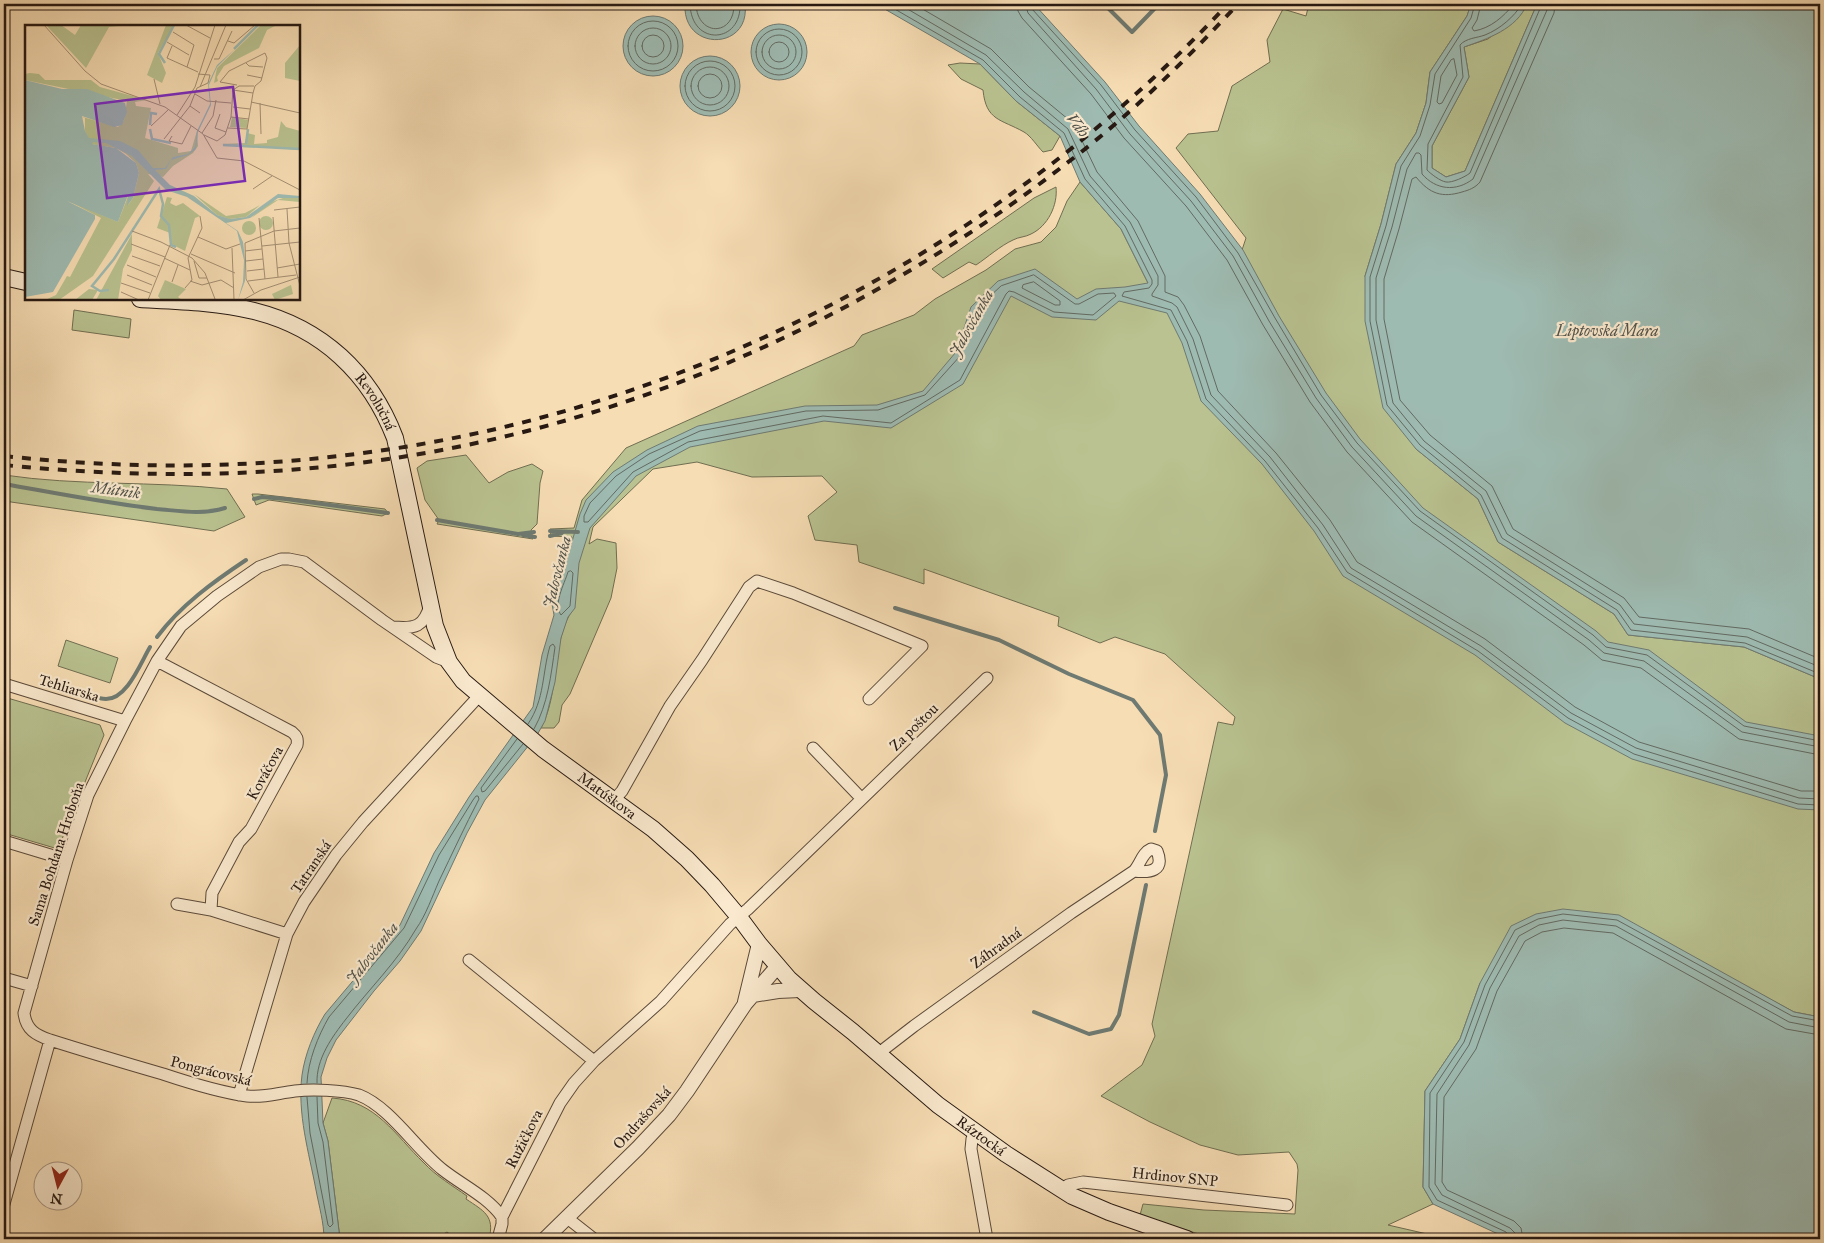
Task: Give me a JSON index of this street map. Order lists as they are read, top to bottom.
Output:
{
  "streets": {
    "main road": ["Revolučná", "Matúškova", "Ráztocká"],
    "street": [
      "Tehliarska",
      "Za poštou",
      "Kováčova",
      "Sama Bohdana Hroboňa",
      "Tatranská",
      "Záhradná",
      "Pongrácovská",
      "Ondrašovská",
      "Ružičkova",
      "Hrdinov SNP"
    ]
  },
  "crossings": [
    ["Revolučná", "Matúškova"],
    ["Tehliarska", "Sama Bohdana Hroboňa"],
    ["Za poštou", "Matúškova"],
    ["Za poštou", "Ružičkova"],
    ["Kováčova", "Sama Bohdana Hroboňa"],
    ["Matúškova", "Sama Bohdana Hroboňa"],
    ["Matúškova", "Tatranská"],
    ["Matúškova", "Ondrašovská"],
    ["Matúškova", "Ráztocká"],
    ["Matúškova", "Ružičkova"],
    ["Sama Bohdana Hroboňa", "Pongrácovská"],
    ["Tatranská", "Pongrácovská"],
    ["Záhradná", "Ráztocká"],
    ["Pongrácovská", "Ružičkova"],
    ["Ráztocká", "Hrdinov SNP"]
  ],
  "water": [
    "Váh",
    "Jalovčanka",
    "Liptovská Mara",
    "Mútnik"
  ],
  "north": "bottom"
}
